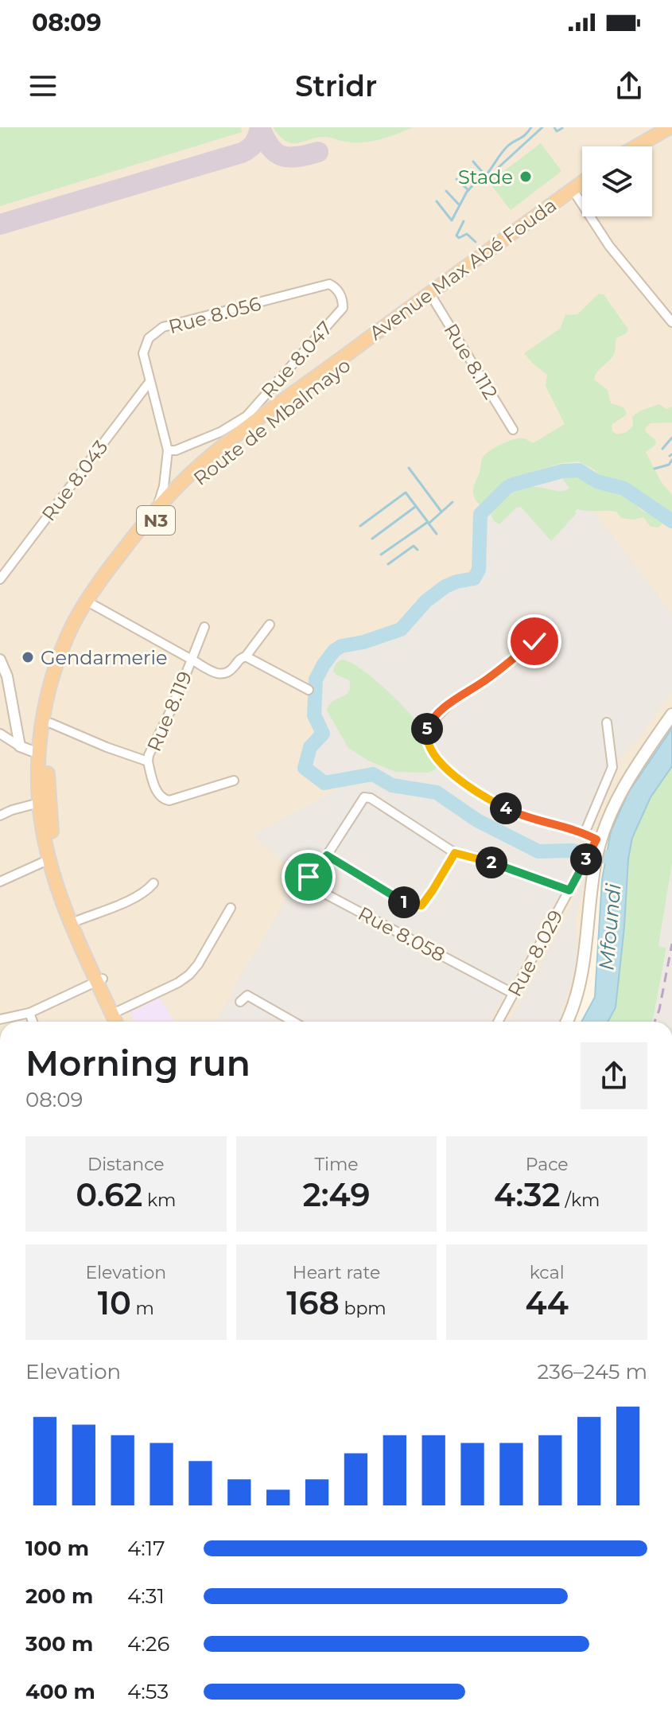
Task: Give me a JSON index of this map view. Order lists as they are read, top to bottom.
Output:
{
  "streets": {
    "highway": ["Avenue Max Abé Fouda", "Route de Mbalmayo", "N3"],
    "main road": ["Rue 8.029"],
    "street": [
      "Rue 8.056",
      "Rue 8.047",
      "Rue 8.112",
      "Rue 8.043",
      "Rue 8.119",
      "Rue 8.058"
    ]
  },
  "crossings": [
    ["Avenue Max Abé Fouda", "Rue 8.112"],
    ["Avenue Max Abé Fouda", "Route de Mbalmayo"],
    ["Avenue Max Abé Fouda", "N3"],
    ["Rue 8.056", "Rue 8.047"],
    ["Rue 8.056", "Rue 8.043"],
    ["Rue 8.112", "Route de Mbalmayo"],
    ["Route de Mbalmayo", "N3"],
    ["Route de Mbalmayo", "Rue 8.119"],
    ["Rue 8.058", "Rue 8.029"]
  ],
  "water": ["Mfoundi"],
  "places": ["Stade", "Gendarmerie"],
  "page": {
    "status": "08:09",
    "header": "Stridr",
    "pins": [
      "5",
      "4",
      "3",
      "2",
      "1"
    ],
    "heading": ["Morning run", "08:09"],
    "stats": [
      ["Distance", "0.62 km"],
      ["Time", "2:49"],
      ["Pace", "4:32 /km"],
      ["Elevation", "10 m"],
      ["Heart rate", "168 bpm"],
      ["kcal", "44"]
    ],
    "chart": ["Elevation", "236–245 m"],
    "list": [
      {
        "name": "100 m",
        "note": "4:17"
      },
      {
        "name": "200 m",
        "note": "4:31"
      },
      {
        "name": "300 m",
        "note": "4:26"
      },
      {
        "name": "400 m",
        "note": "4:53"
      }
    ]
  }
}
